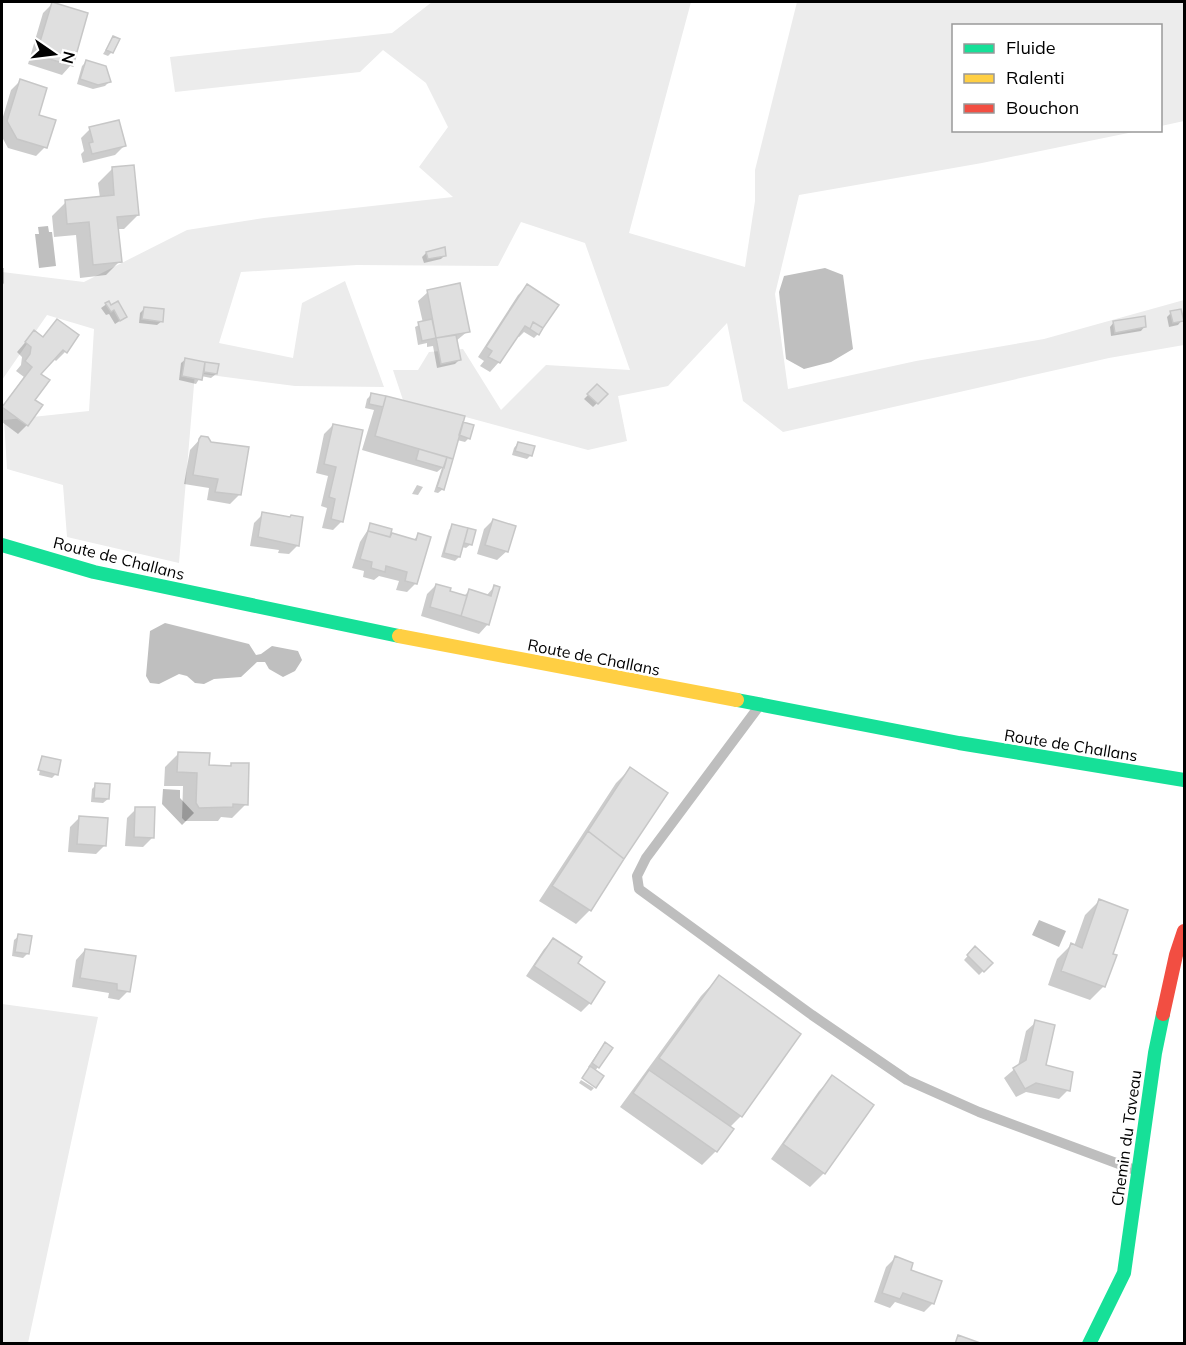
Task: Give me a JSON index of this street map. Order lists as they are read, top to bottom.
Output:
{
  "streets": {
    "main road": ["Route de Challans", "Chemin du Taveau"]
  },
  "legend": ["Fluide", "Ralenti", "Bouchon"],
  "north": "right"
}
